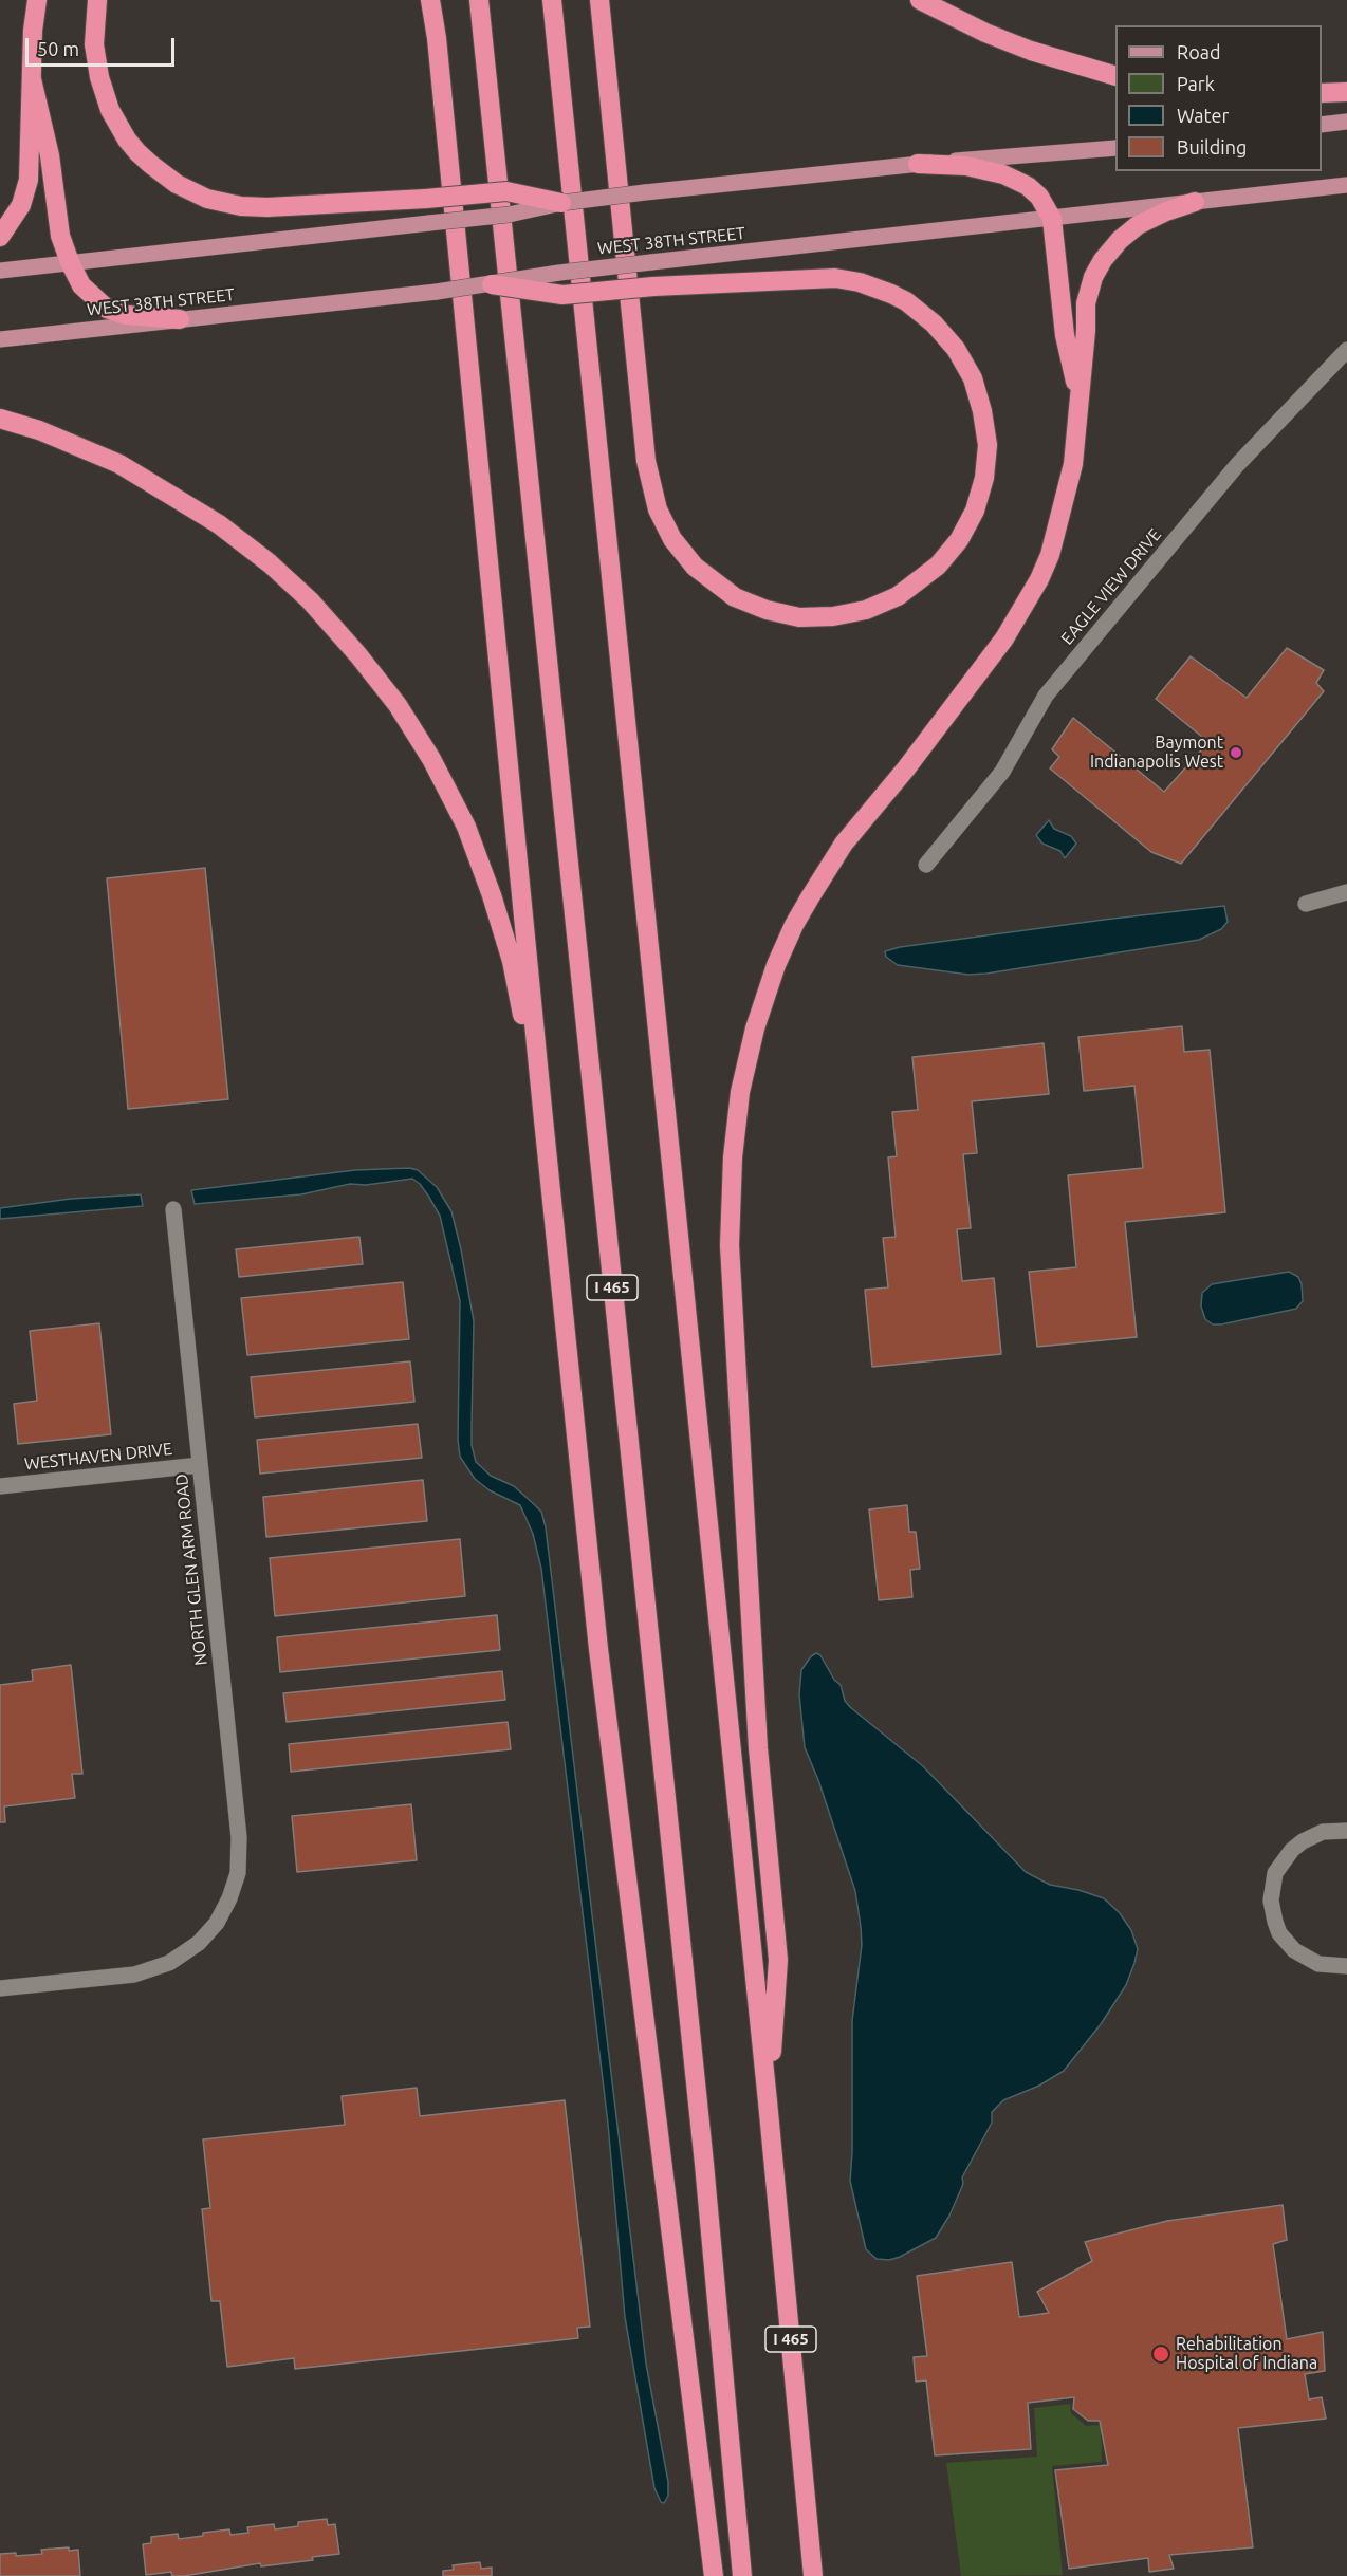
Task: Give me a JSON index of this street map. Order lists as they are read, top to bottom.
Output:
{
  "streets": {
    "highway": ["I 465"],
    "main road": ["WEST 38TH STREET"],
    "street": ["EAGLE VIEW DRIVE", "WESTHAVEN DRIVE", "NORTH GLEN ARM ROAD"]
  },
  "crossings": [
    ["WESTHAVEN DRIVE", "NORTH GLEN ARM ROAD"]
  ],
  "places": ["Baymont Indianapolis West", "Rehabilitation Hospital of Indiana"],
  "legend": [
    "Road",
    "Park",
    "Water",
    "Building"
  ],
  "scale_bar": "50 m"
}
